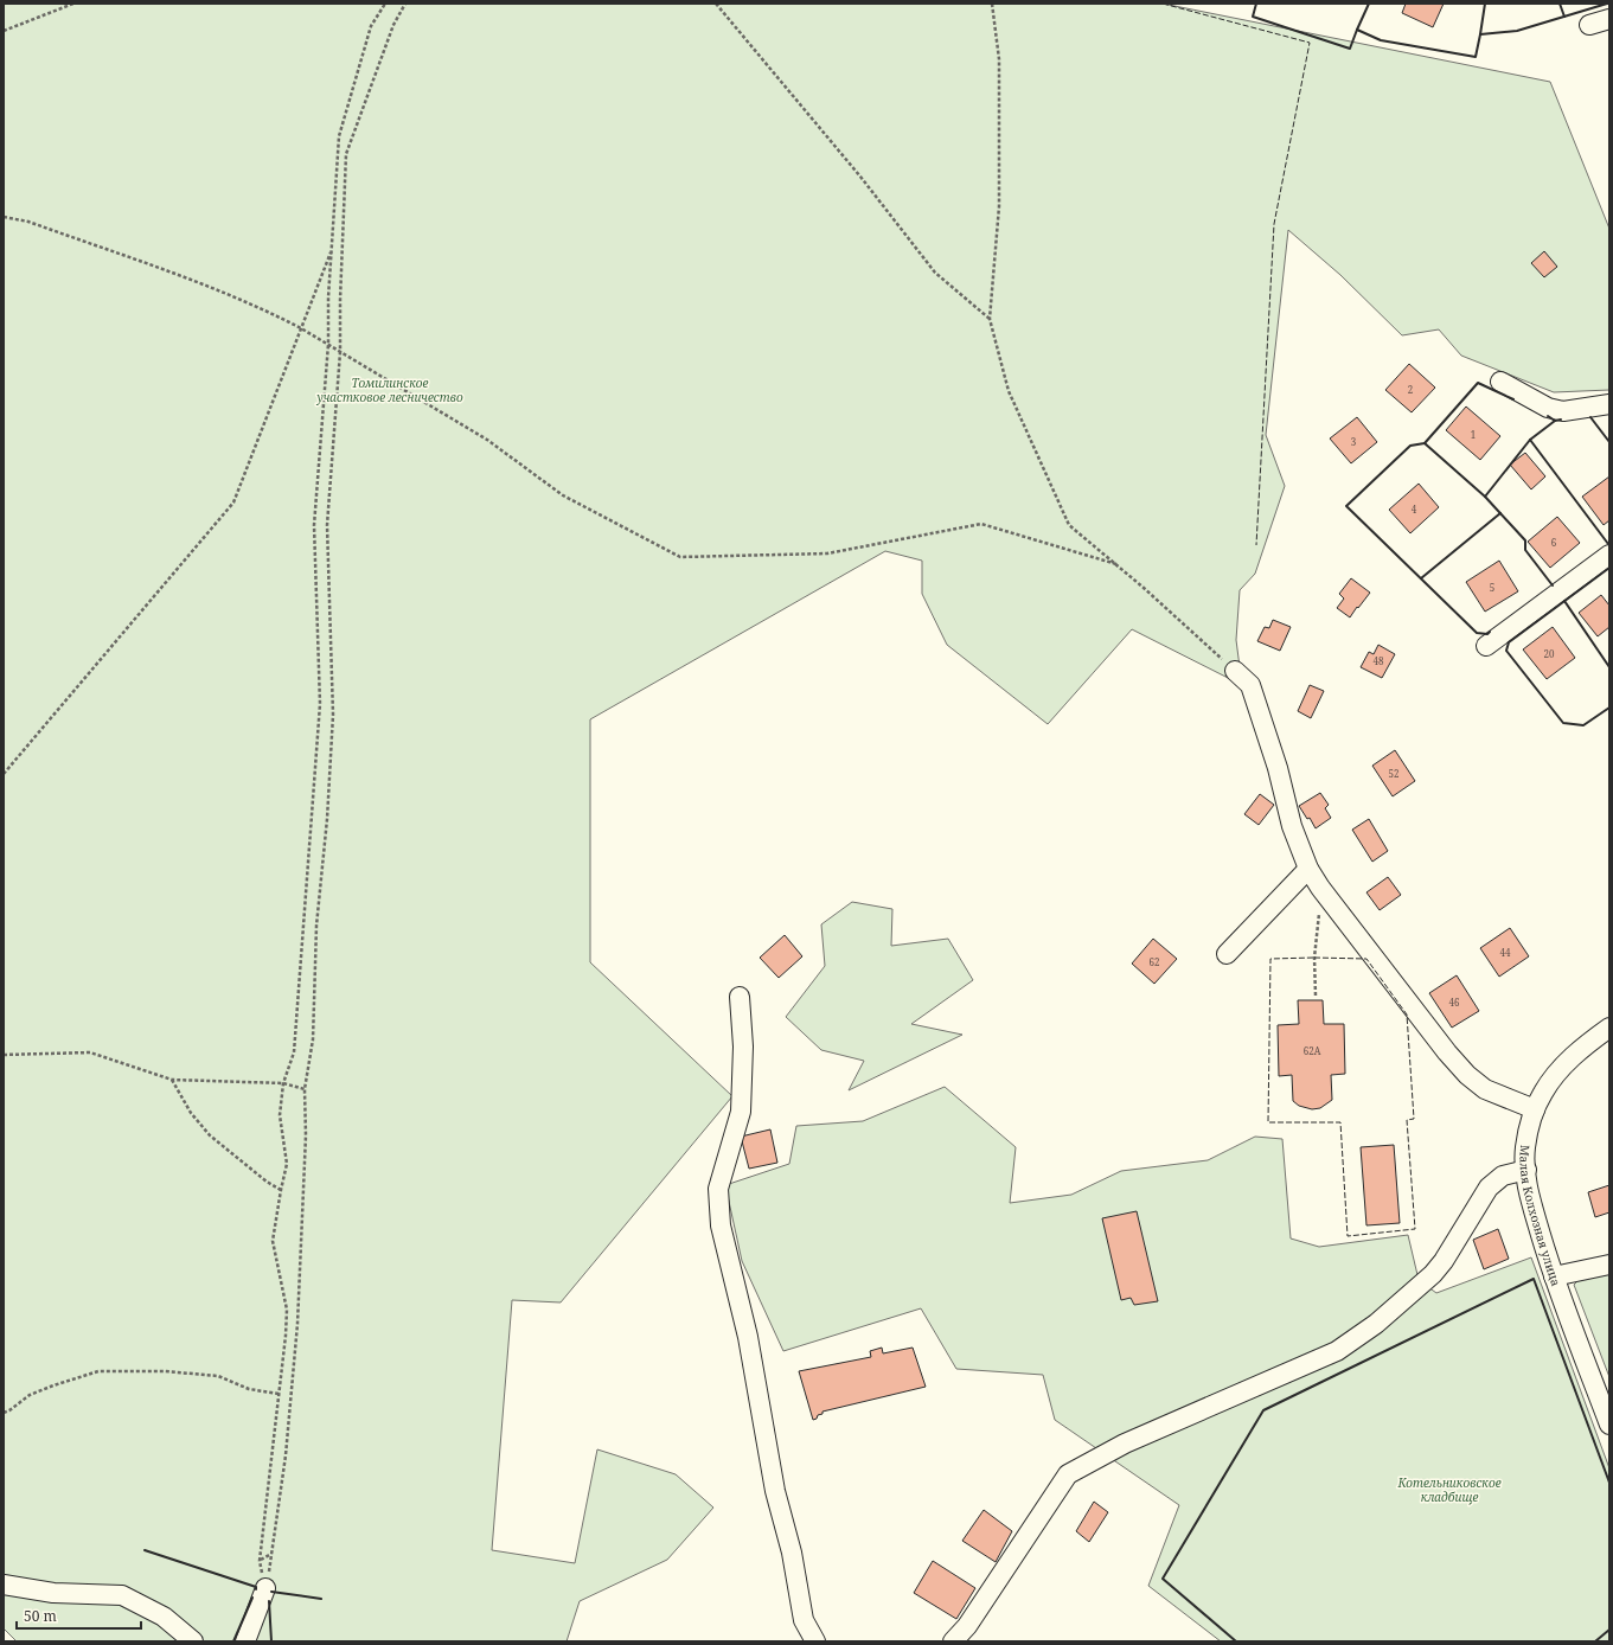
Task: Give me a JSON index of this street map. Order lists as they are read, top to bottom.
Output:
{
  "streets": {
    "street": ["Малая Колхозная улица"]
  },
  "parks": ["Томилинское участковое лесничество", "Котельниковское кладбище"],
  "house_numbers": [
    "2",
    "1",
    "3",
    "4",
    "6",
    "5",
    "20",
    "48",
    "52",
    "44",
    "62",
    "46",
    "62А"
  ],
  "scale_bar": "50 m"
}
